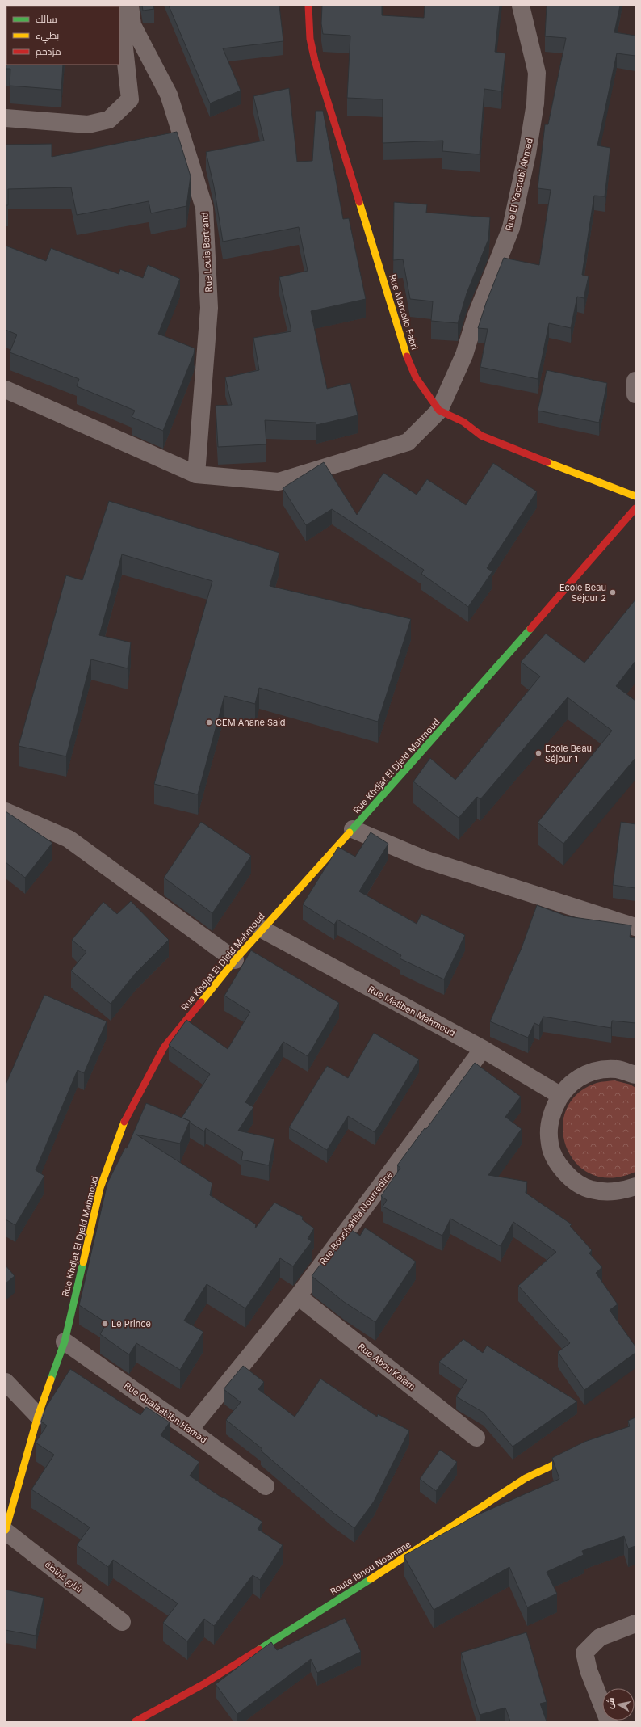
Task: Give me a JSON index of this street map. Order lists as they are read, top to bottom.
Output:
{
  "streets": {
    "street": [
      "Rue El Yacoubi Ahmed",
      "Rue Louis Bertrand",
      "Rue Marcello Fabri",
      "Rue Khdjat El Djeld Mahmoud",
      "Rue Matiben Mahmoud",
      "Rue Bouchahila Nourredine",
      "Rue Abou Kalam",
      "Rue Qualaat Ibn Hamad",
      "Route Ibnou Noamane",
      "شارع غرناطة"
    ]
  },
  "crossings": [
    ["Rue El Yacoubi Ahmed", "Rue Marcello Fabri"],
    ["Rue Khdjat El Djeld Mahmoud", "Rue Matiben Mahmoud"],
    ["Rue Khdjat El Djeld Mahmoud", "Rue Qualaat Ibn Hamad"],
    ["Rue Khdjat El Djeld Mahmoud", "شارع غرناطة"],
    ["Rue Matiben Mahmoud", "Rue Bouchahila Nourredine"],
    ["Rue Bouchahila Nourredine", "Rue Abou Kalam"],
    ["Rue Bouchahila Nourredine", "Rue Qualaat Ibn Hamad"]
  ],
  "places": [
    "Ecole Beau Séjour 2",
    "CEM Anane Said",
    "Ecole Beau Séjour 1",
    "Le Prince"
  ],
  "legend": ["سالك", "بطيء", "مزدحم"],
  "north": "left"
}
